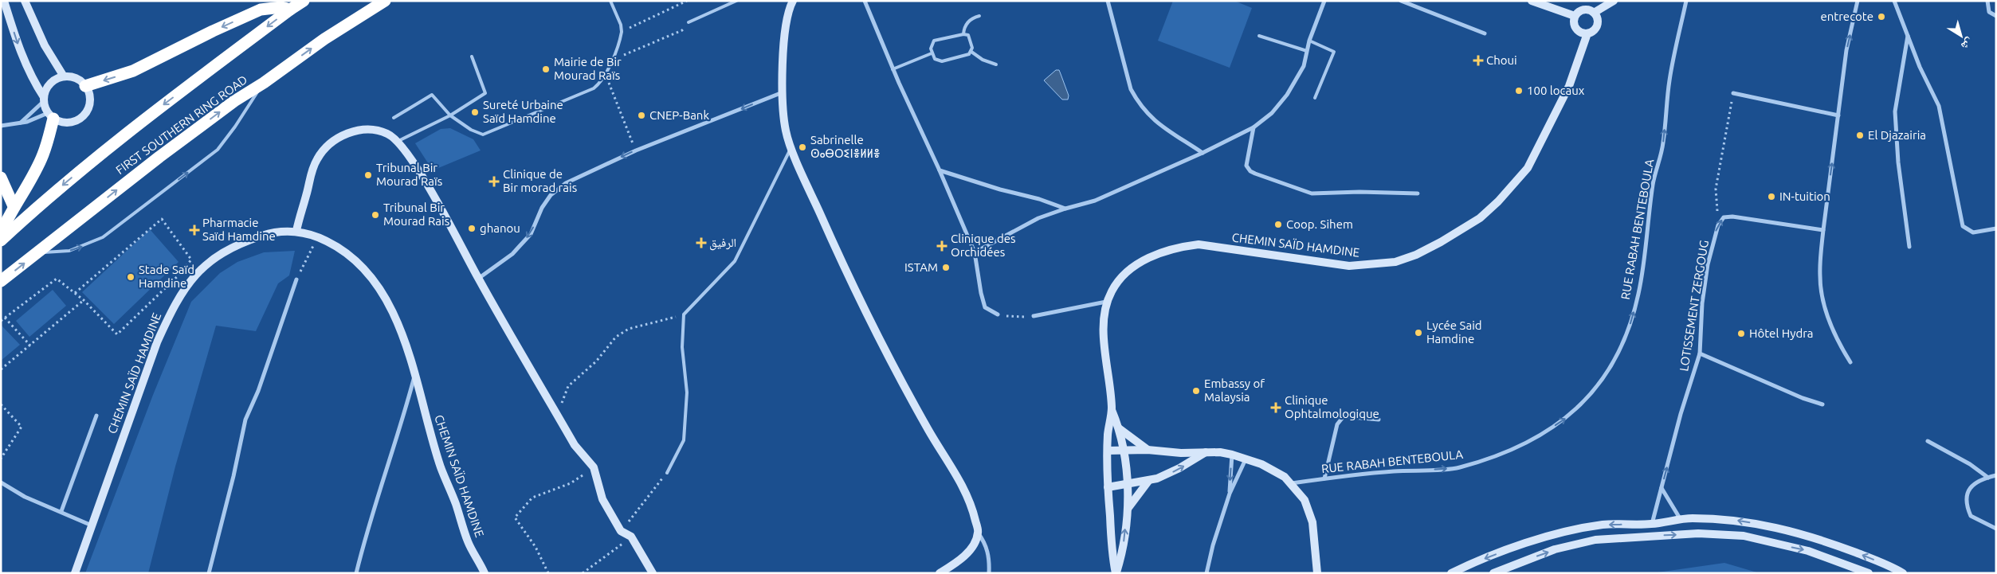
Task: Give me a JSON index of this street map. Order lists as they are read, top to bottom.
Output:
{
  "streets": {
    "highway": ["FIRST SOUTHERN RING ROAD"],
    "main road": ["CHEMIN SAÏD HAMDINE"],
    "street": ["RUE RABAH BENTEBOULA", "LOTISSEMENT ZERGOUG"]
  },
  "one_way": ["RUE RABAH BENTEBOULA"],
  "places": {
    "other": [
      "entrecote",
      "Mairie de Bir Mourad Raïs",
      "100 locaux",
      "Sureté Urbaine Saïd Hamdine",
      "CNEP-Bank",
      "El Djazairia",
      "Sabrinelle ⵙⴰⴱⵔⵉⵏⴻⵍⵍⴻ",
      "Tribunal Bir Mourad Raïs",
      "IN-tuition",
      "Tribunal Bir Mourad Rais",
      "Coop. Sihem",
      "ghanou",
      "ISTAM",
      "Stade Saïd Hamdine",
      "Lycée Said Hamdine",
      "Hôtel Hydra",
      "Embassy of Malaysia"
    ],
    "health": [
      "Choui",
      "Clinique de Bir morad rais",
      "Pharmacie Saïd Hamdine",
      "الرفيق",
      "Clinique des Orchidées",
      "Clinique Ophtalmologique"
    ]
  },
  "north": "bottom right"
}
